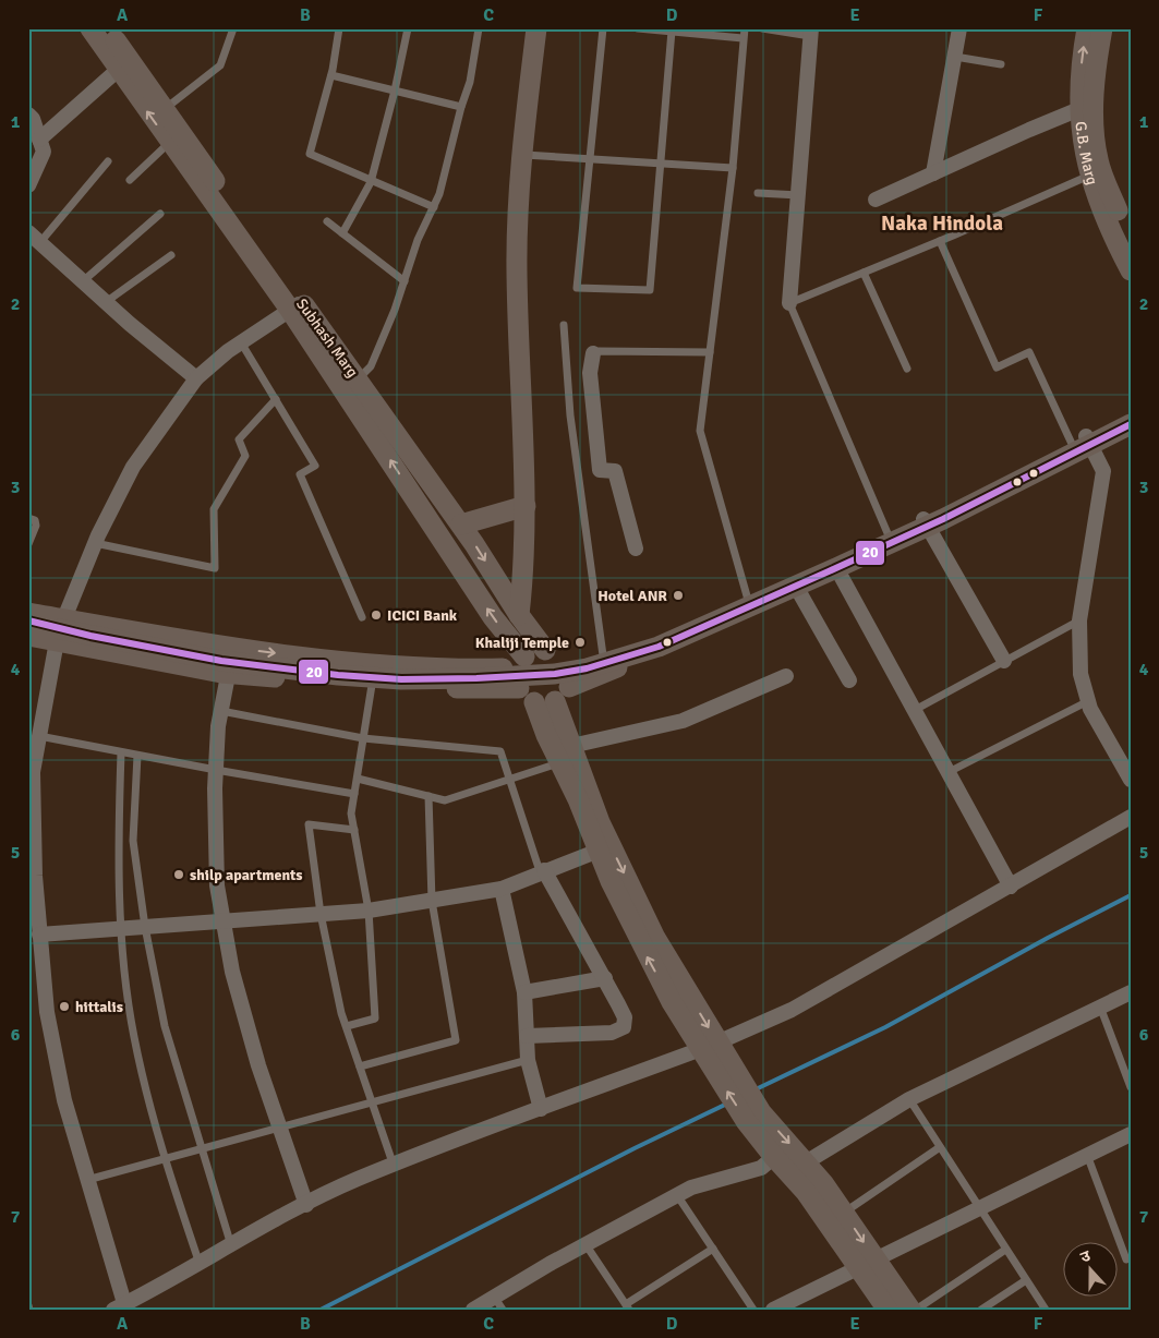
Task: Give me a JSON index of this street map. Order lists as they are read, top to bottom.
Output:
{
  "streets": {
    "main road": ["G.B. Marg", "Subhash Marg"]
  },
  "districts": ["Naka Hindola"],
  "places": [
    "Hotel ANR",
    "ICICI Bank",
    "Khaliji Temple",
    "shilp apartments",
    "hittalis"
  ],
  "lines": ["transit line 20"],
  "north": "top",
  "grid": {
    "columns": [
      "A",
      "B",
      "C",
      "D",
      "E",
      "F"
    ],
    "rows": [
      "1",
      "2",
      "3",
      "4",
      "5",
      "6",
      "7"
    ]
  }
}
